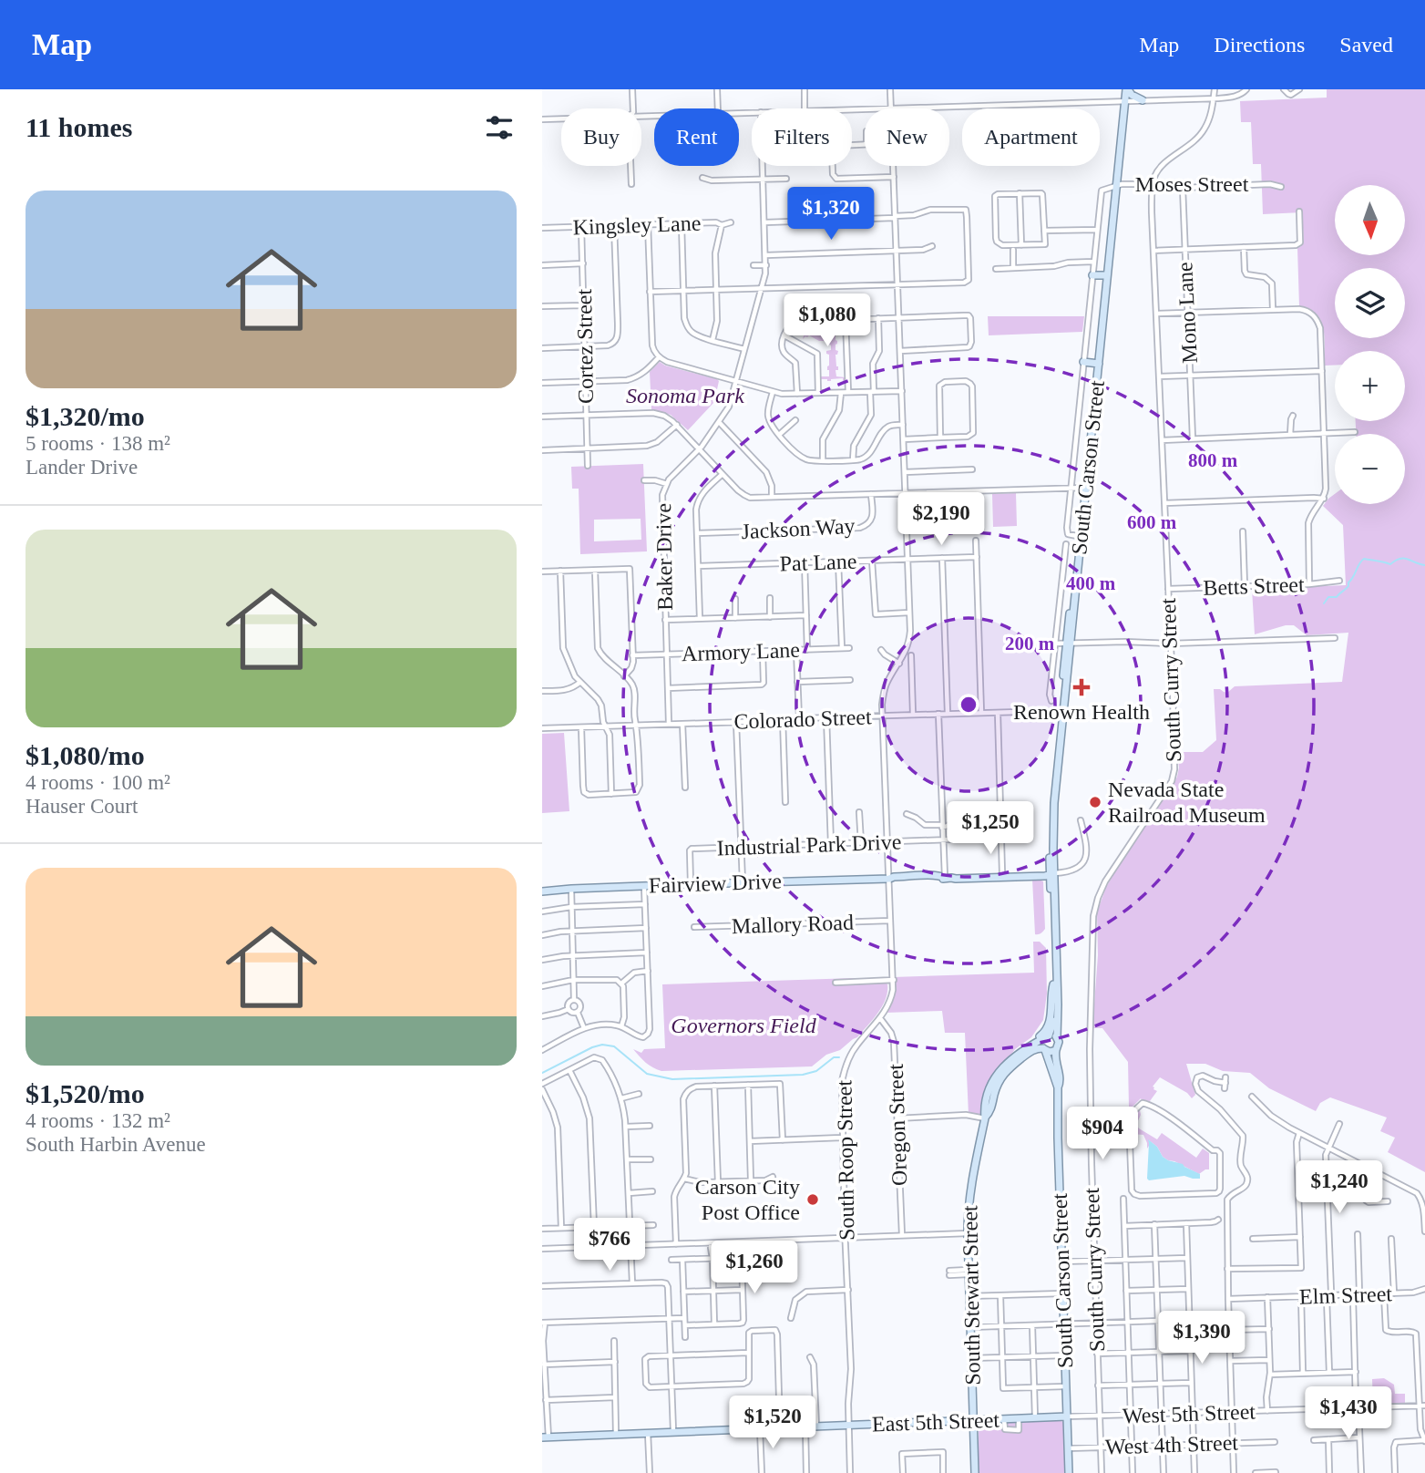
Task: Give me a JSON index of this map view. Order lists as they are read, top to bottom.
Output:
{
  "streets": {
    "main road": [
      "South Carson Street",
      "Fairview Drive",
      "South Stewart Street",
      "East 5th Street"
    ],
    "street": [
      "Moses Street",
      "Kingsley Lane",
      "Mono Lane",
      "Cortez Street",
      "Jackson Way",
      "Baker Drive",
      "Pat Lane",
      "Betts Street",
      "Armory Lane",
      "South Curry Street",
      "Colorado Street",
      "Industrial Park Drive",
      "Mallory Road",
      "Oregon Street",
      "South Roop Street",
      "Elm Street",
      "West 5th Street",
      "West 4th Street"
    ]
  },
  "crossings": [
    ["Moses Street", "Mono Lane"],
    ["Moses Street", "South Carson Street"],
    ["Moses Street", "South Curry Street"],
    ["Kingsley Lane", "Cortez Street"],
    ["South Carson Street", "Colorado Street"],
    ["South Carson Street", "Fairview Drive"],
    ["South Carson Street", "South Stewart Street"],
    ["South Carson Street", "West 5th Street"],
    ["South Carson Street", "East 5th Street"],
    ["South Carson Street", "West 4th Street"],
    ["Baker Drive", "Armory Lane"],
    ["Baker Drive", "Colorado Street"],
    ["Betts Street", "South Curry Street"],
    ["South Curry Street", "West 5th Street"],
    ["South Curry Street", "West 4th Street"],
    ["Colorado Street", "South Roop Street"],
    ["Industrial Park Drive", "Fairview Drive"],
    ["Industrial Park Drive", "South Roop Street"],
    ["Fairview Drive", "South Roop Street"],
    ["Mallory Road", "South Roop Street"],
    ["Oregon Street", "South Roop Street"],
    ["South Roop Street", "East 5th Street"],
    ["South Stewart Street", "East 5th Street"],
    ["West 5th Street", "East 5th Street"]
  ],
  "parks": ["Sonoma Park", "Governors Field"],
  "places": {
    "health": ["Renown Health"],
    "other": ["Nevada State Railroad Museum", "Carson City Post Office"]
  },
  "north": "bottom",
  "page": {
    "header": "Map",
    "nav": ["Map", "Directions", "Saved"],
    "heading": "11 homes",
    "chip": [
      "Buy",
      "Rent",
      "Filters",
      "New",
      "Apartment"
    ],
    "list": [
      {
        "name": "$1,320/mo",
        "note": "5 rooms · 138 m² · Lander Drive"
      },
      {
        "name": "$1,080/mo",
        "note": "4 rooms · 100 m² · Hauser Court"
      },
      {
        "name": "$1,520/mo",
        "note": "4 rooms · 132 m² · South Harbin Avenue"
      }
    ],
    "map_buttons": ["+", "−"],
    "price": [
      "$1,320",
      "$1,080",
      "$2,190",
      "$1,250",
      "$904",
      "$1,240",
      "$766",
      "$1,260",
      "$1,390",
      "$1,430",
      "$1,520"
    ]
  },
  "rings": [
    "800 m",
    "600 m",
    "400 m",
    "200 m"
  ]
}
